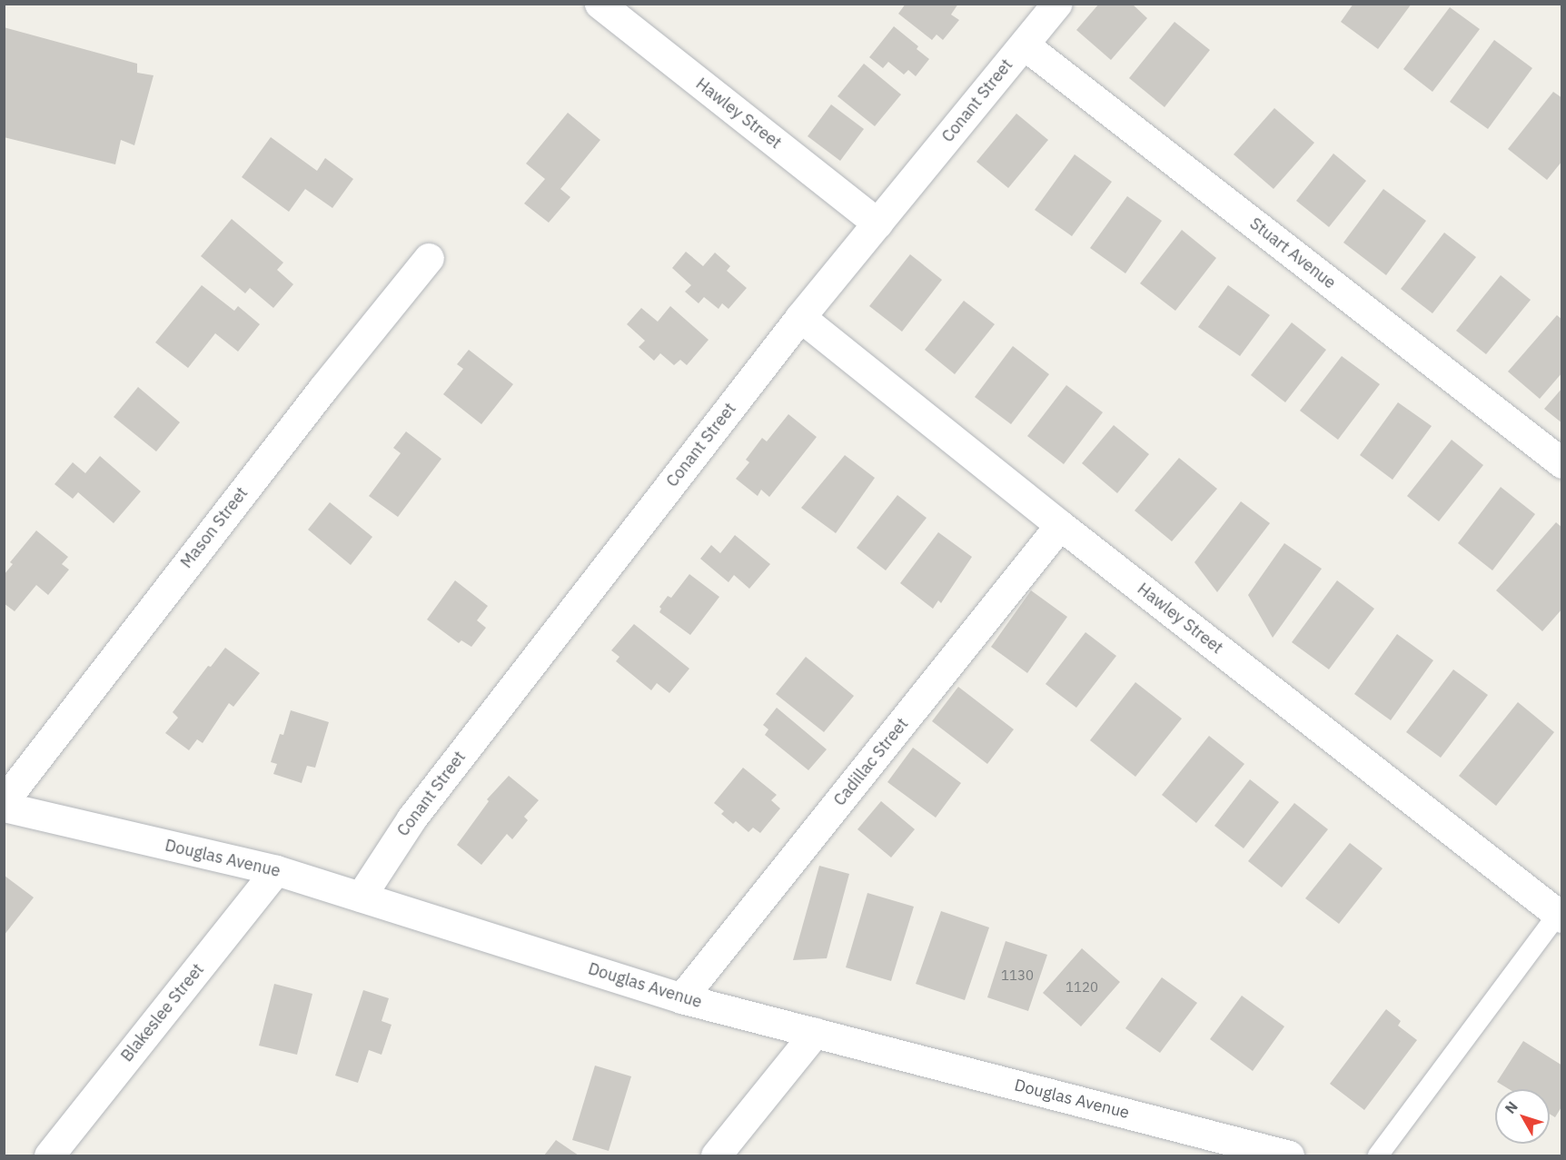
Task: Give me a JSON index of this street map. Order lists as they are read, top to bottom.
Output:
{
  "streets": {
    "street": [
      "Conant Street",
      "Hawley Street",
      "Stuart Avenue",
      "Mason Street",
      "Cadillac Street",
      "Douglas Avenue",
      "Blakeslee Street"
    ]
  },
  "crossings": [
    ["Conant Street", "Hawley Street"],
    ["Conant Street", "Stuart Avenue"],
    ["Conant Street", "Douglas Avenue"],
    ["Hawley Street", "Cadillac Street"],
    ["Cadillac Street", "Douglas Avenue"],
    ["Douglas Avenue", "Blakeslee Street"]
  ],
  "house_numbers": ["1130", "1120"],
  "north": "top left"
}
